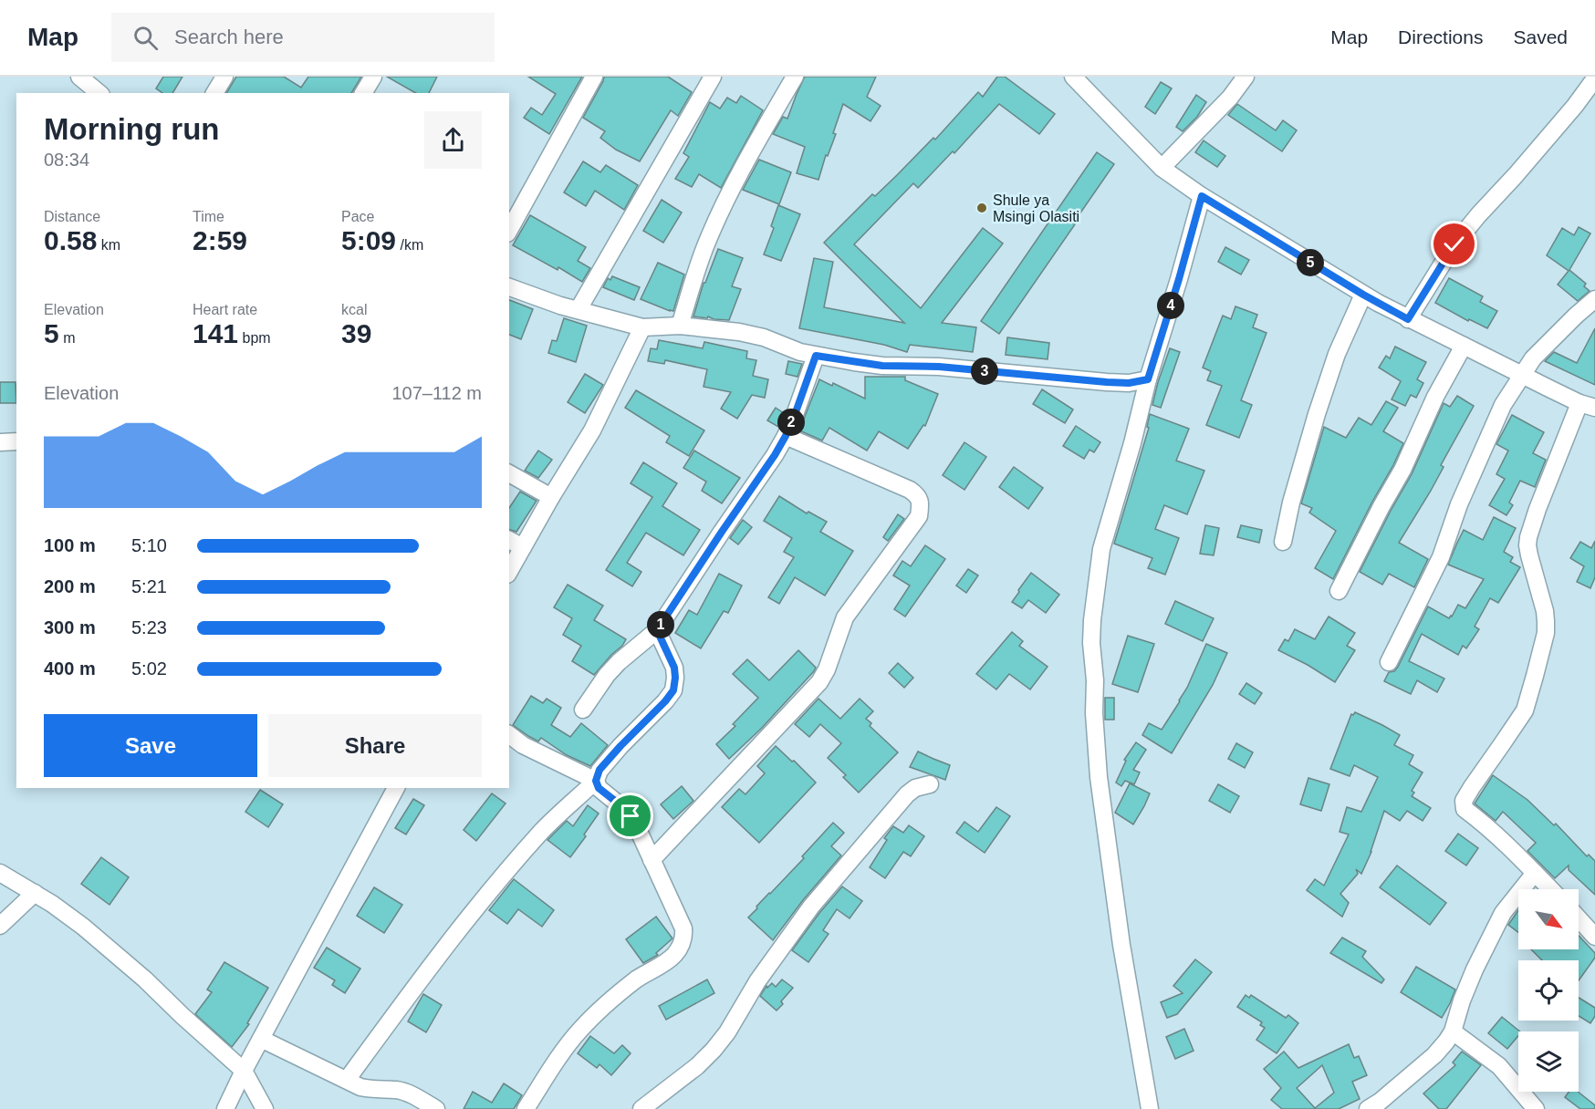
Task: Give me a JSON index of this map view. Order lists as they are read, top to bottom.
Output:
{
  "places": ["Shule ya Msingi Olasiti"],
  "north": "bottom right",
  "page": {
    "header": "Map",
    "search": "Search here",
    "nav": ["Map", "Directions", "Saved"],
    "heading": ["Morning run", "08:34"],
    "stats": [
      ["Distance", "0.58 km"],
      ["Time", "2:59"],
      ["Pace", "5:09 /km"],
      ["Elevation", "5 m"],
      ["Heart rate", "141 bpm"],
      ["kcal", "39"]
    ],
    "pins": [
      "5",
      "4",
      "3",
      "2",
      "1"
    ],
    "chart": ["Elevation", "107–112 m"],
    "list": [
      {
        "name": "100 m",
        "note": "5:10"
      },
      {
        "name": "200 m",
        "note": "5:21"
      },
      {
        "name": "300 m",
        "note": "5:23"
      },
      {
        "name": "400 m",
        "note": "5:02"
      }
    ],
    "buttons": ["Save", "Share"]
  }
}
